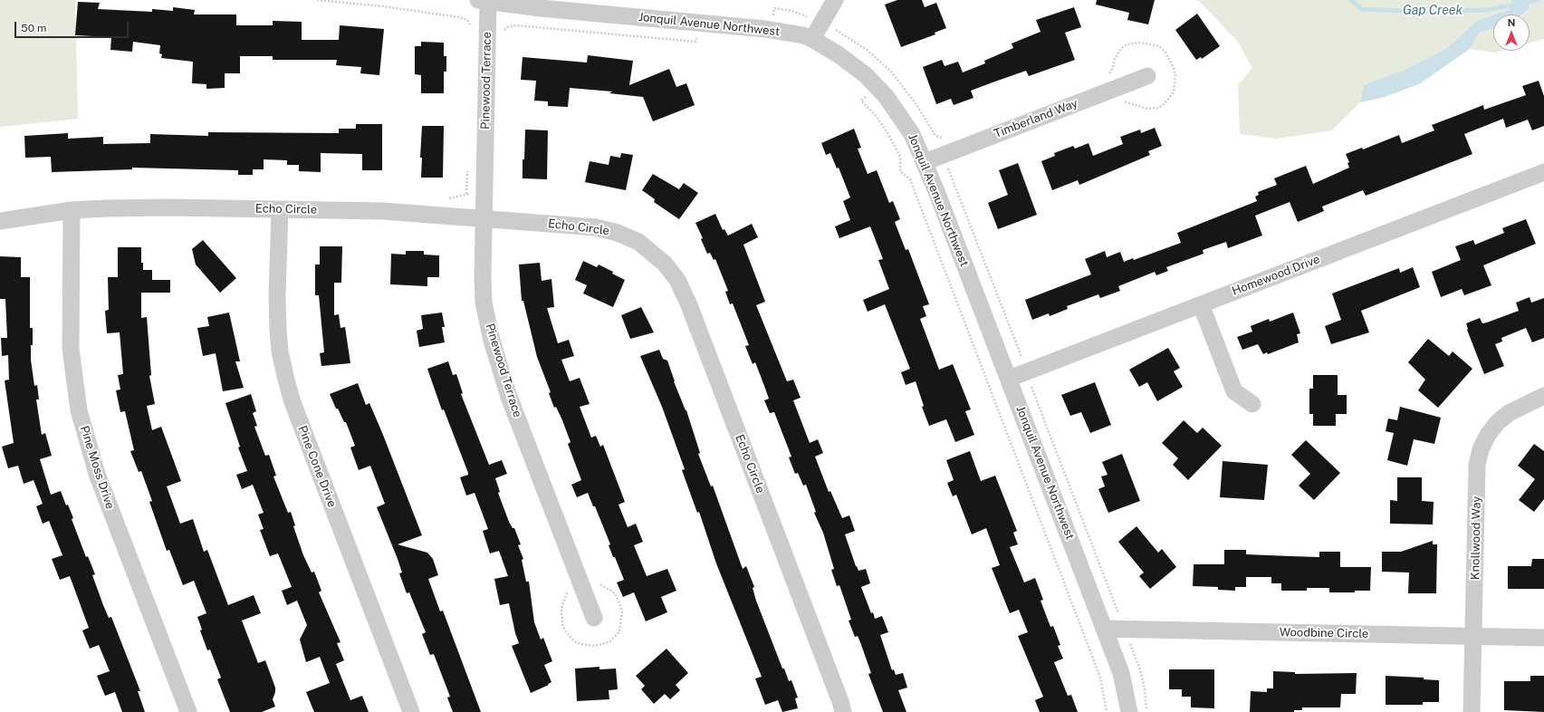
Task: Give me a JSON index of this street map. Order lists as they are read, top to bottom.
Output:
{
  "streets": {
    "street": [
      "Jonquil Avenue Northwest",
      "Pinewood Terrace",
      "Timberland Way",
      "Echo Circle",
      "Homewood Drive",
      "Pine Cone Drive",
      "Pine Moss Drive",
      "Knollwood Way",
      "Woodbine Circle"
    ]
  },
  "crossings": [
    ["Jonquil Avenue Northwest", "Pinewood Terrace"],
    ["Jonquil Avenue Northwest", "Timberland Way"],
    ["Jonquil Avenue Northwest", "Homewood Drive"],
    ["Jonquil Avenue Northwest", "Woodbine Circle"],
    ["Pinewood Terrace", "Echo Circle"],
    ["Echo Circle", "Pine Cone Drive"],
    ["Echo Circle", "Pine Moss Drive"],
    ["Knollwood Way", "Woodbine Circle"]
  ],
  "water": ["Gap Creek"],
  "scale_bar": "50 m",
  "north": "top"
}
